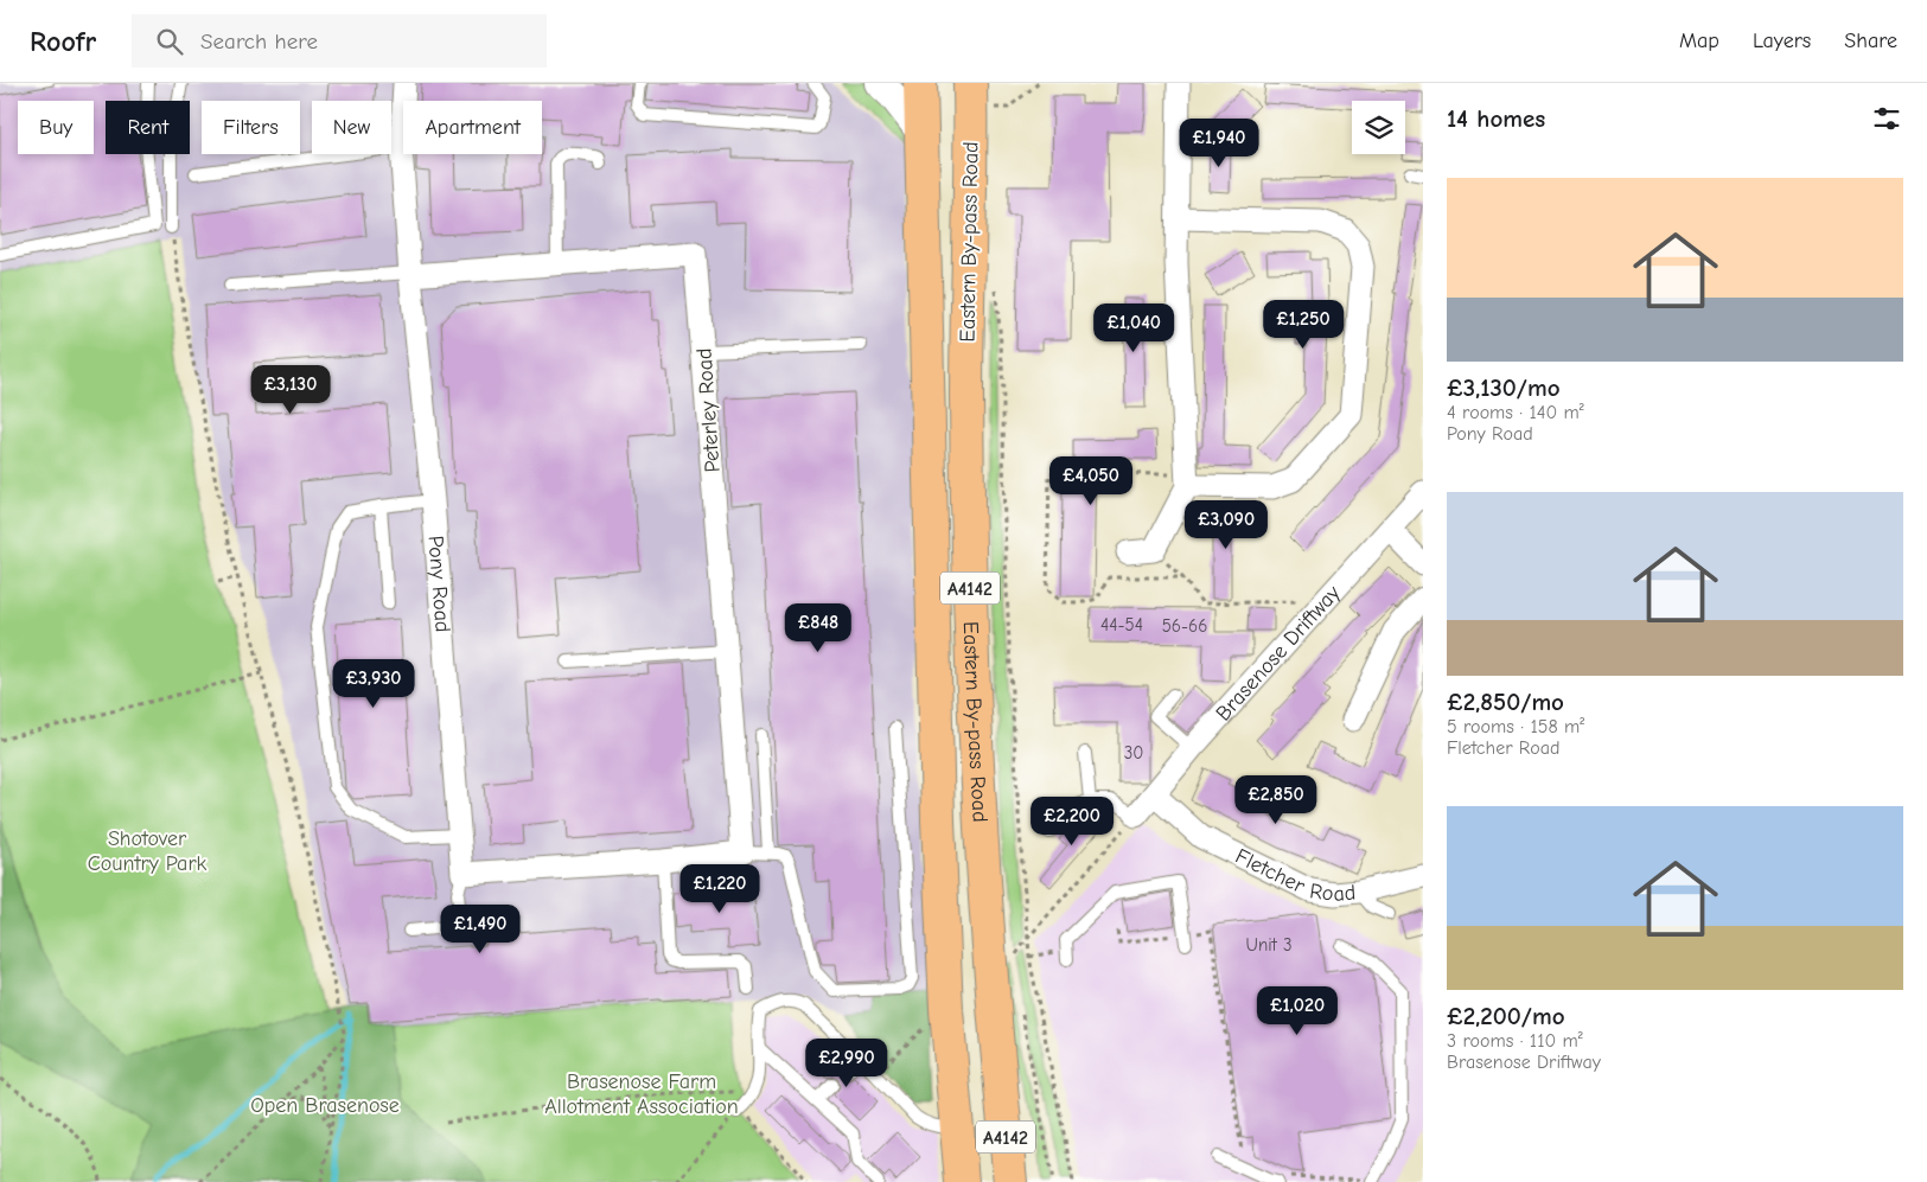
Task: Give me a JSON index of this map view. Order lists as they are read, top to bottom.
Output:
{
  "streets": {
    "highway": ["Eastern By-pass Road", "A4142"],
    "street": [
      "Peterley Road",
      "Pony Road",
      "Brasenose Driftway",
      "Fletcher Road"
    ]
  },
  "crossings": [
    ["Peterley Road", "Pony Road"],
    ["Brasenose Driftway", "Fletcher Road"]
  ],
  "parks": ["Shotover Country Park", "Brasenose Farm Allotment Association", "Open Brasenose"],
  "house_numbers": [
    "44-54",
    "56-66",
    "30",
    "Unit 3"
  ],
  "page": {
    "header": "Roofr",
    "search": "Search here",
    "nav": ["Map", "Layers", "Share"],
    "heading": "14 homes",
    "chip": [
      "Buy",
      "Rent",
      "Filters",
      "New",
      "Apartment"
    ],
    "price": [
      "£1,940",
      "£1,250",
      "£1,040",
      "£3,130",
      "£4,050",
      "£3,090",
      "£848",
      "£3,930",
      "£2,850",
      "£2,200",
      "£1,220",
      "£1,490",
      "£1,020",
      "£2,990"
    ],
    "list": [
      {
        "name": "£3,130/mo",
        "note": "4 rooms · 140 m² · Pony Road"
      },
      {
        "name": "£2,850/mo",
        "note": "5 rooms · 158 m² · Fletcher Road"
      },
      {
        "name": "£2,200/mo",
        "note": "3 rooms · 110 m² · Brasenose Driftway"
      }
    ]
  }
}
